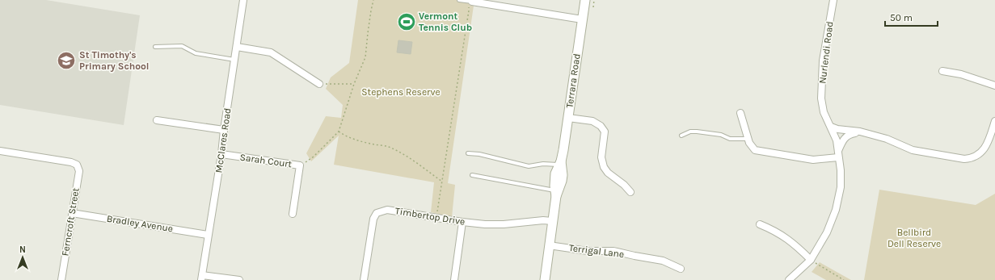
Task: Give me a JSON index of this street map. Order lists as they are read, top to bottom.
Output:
{
  "streets": {
    "main road": ["Terrara Road"],
    "street": [
      "Nurlendi Road",
      "McClares Road",
      "Sarah Court",
      "Timbertop Drive",
      "Ferncroft Street",
      "Bradley Avenue",
      "Terrigal Lane"
    ]
  },
  "crossings": [
    ["Terrara Road", "Timbertop Drive"],
    ["Terrara Road", "Terrigal Lane"],
    ["McClares Road", "Sarah Court"],
    ["McClares Road", "Bradley Avenue"],
    ["Ferncroft Street", "Bradley Avenue"]
  ],
  "parks": ["Stephens Reserve", "Bellbird Dell Reserve"],
  "places": {
    "sports": ["Vermont Tennis Club"],
    "school or university": ["St Timothy's Primary School"]
  },
  "scale_bar": "50 m",
  "north": "top"
}
